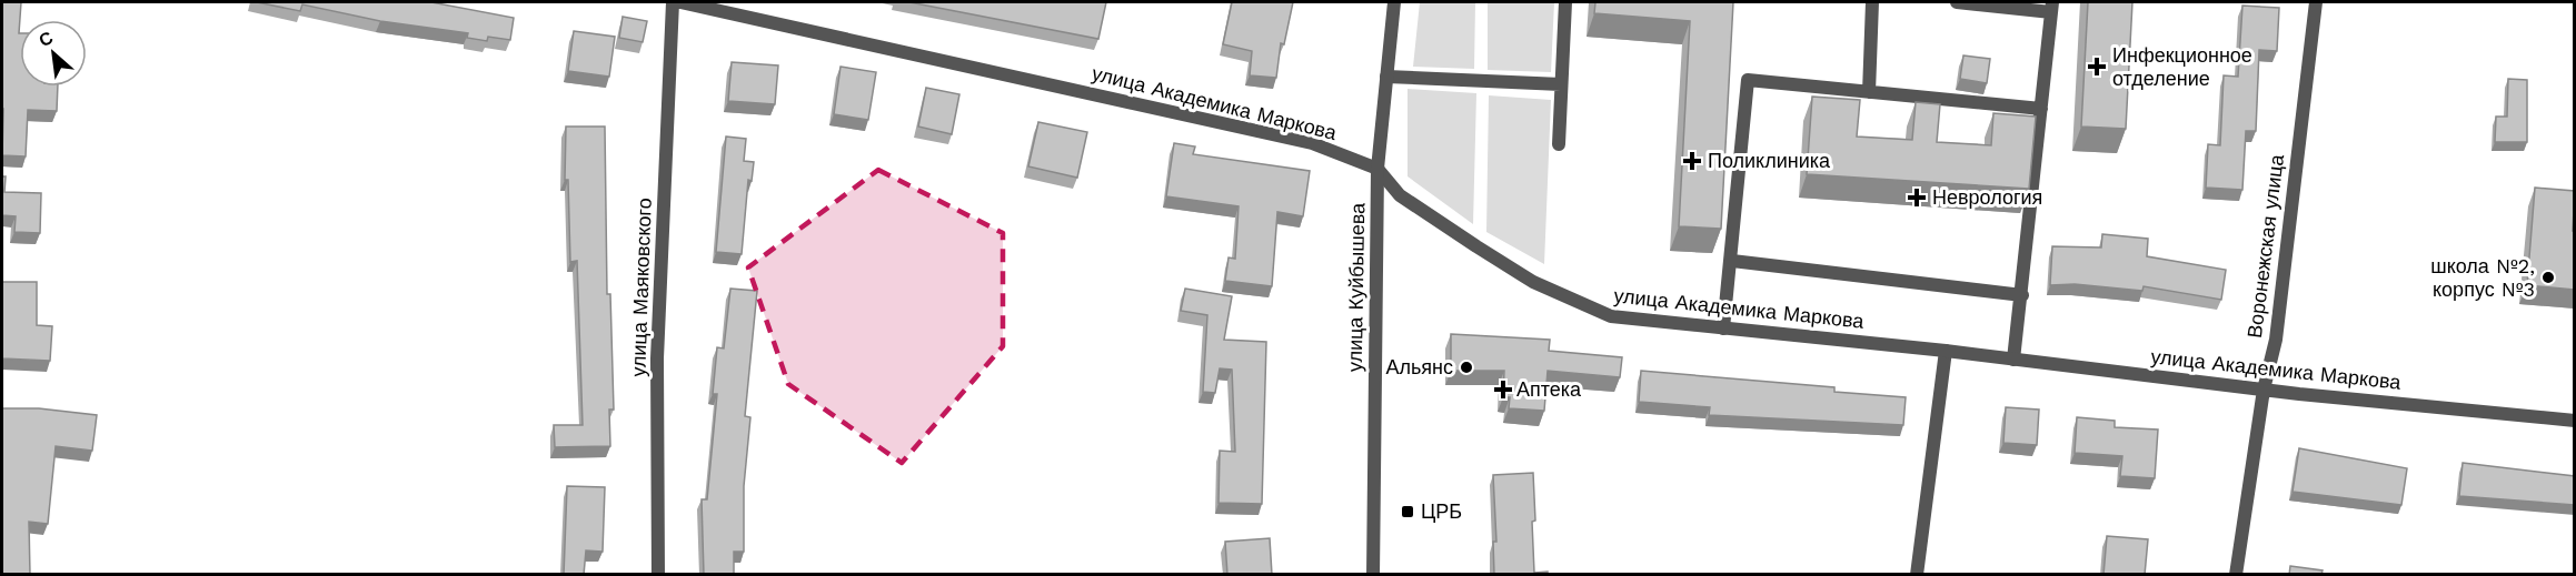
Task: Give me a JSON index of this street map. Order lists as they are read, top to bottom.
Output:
{
  "streets": {
    "street": [
      "улица Академика Маркова",
      "Воронежская улица",
      "улица Маяковского",
      "улица Куйбышева"
    ]
  },
  "crossings": [
    ["улица Академика Маркова", "Воронежская улица"],
    ["улица Академика Маркова", "улица Куйбышева"]
  ],
  "places": {
    "health": [
      "Инфекционное отделение",
      "Поликлиника",
      "Неврология",
      "Аптека"
    ],
    "other": ["школа №2, корпус №3", "Альянс"],
    "transit": ["ЦРБ"]
  },
  "north": "top left"
}
